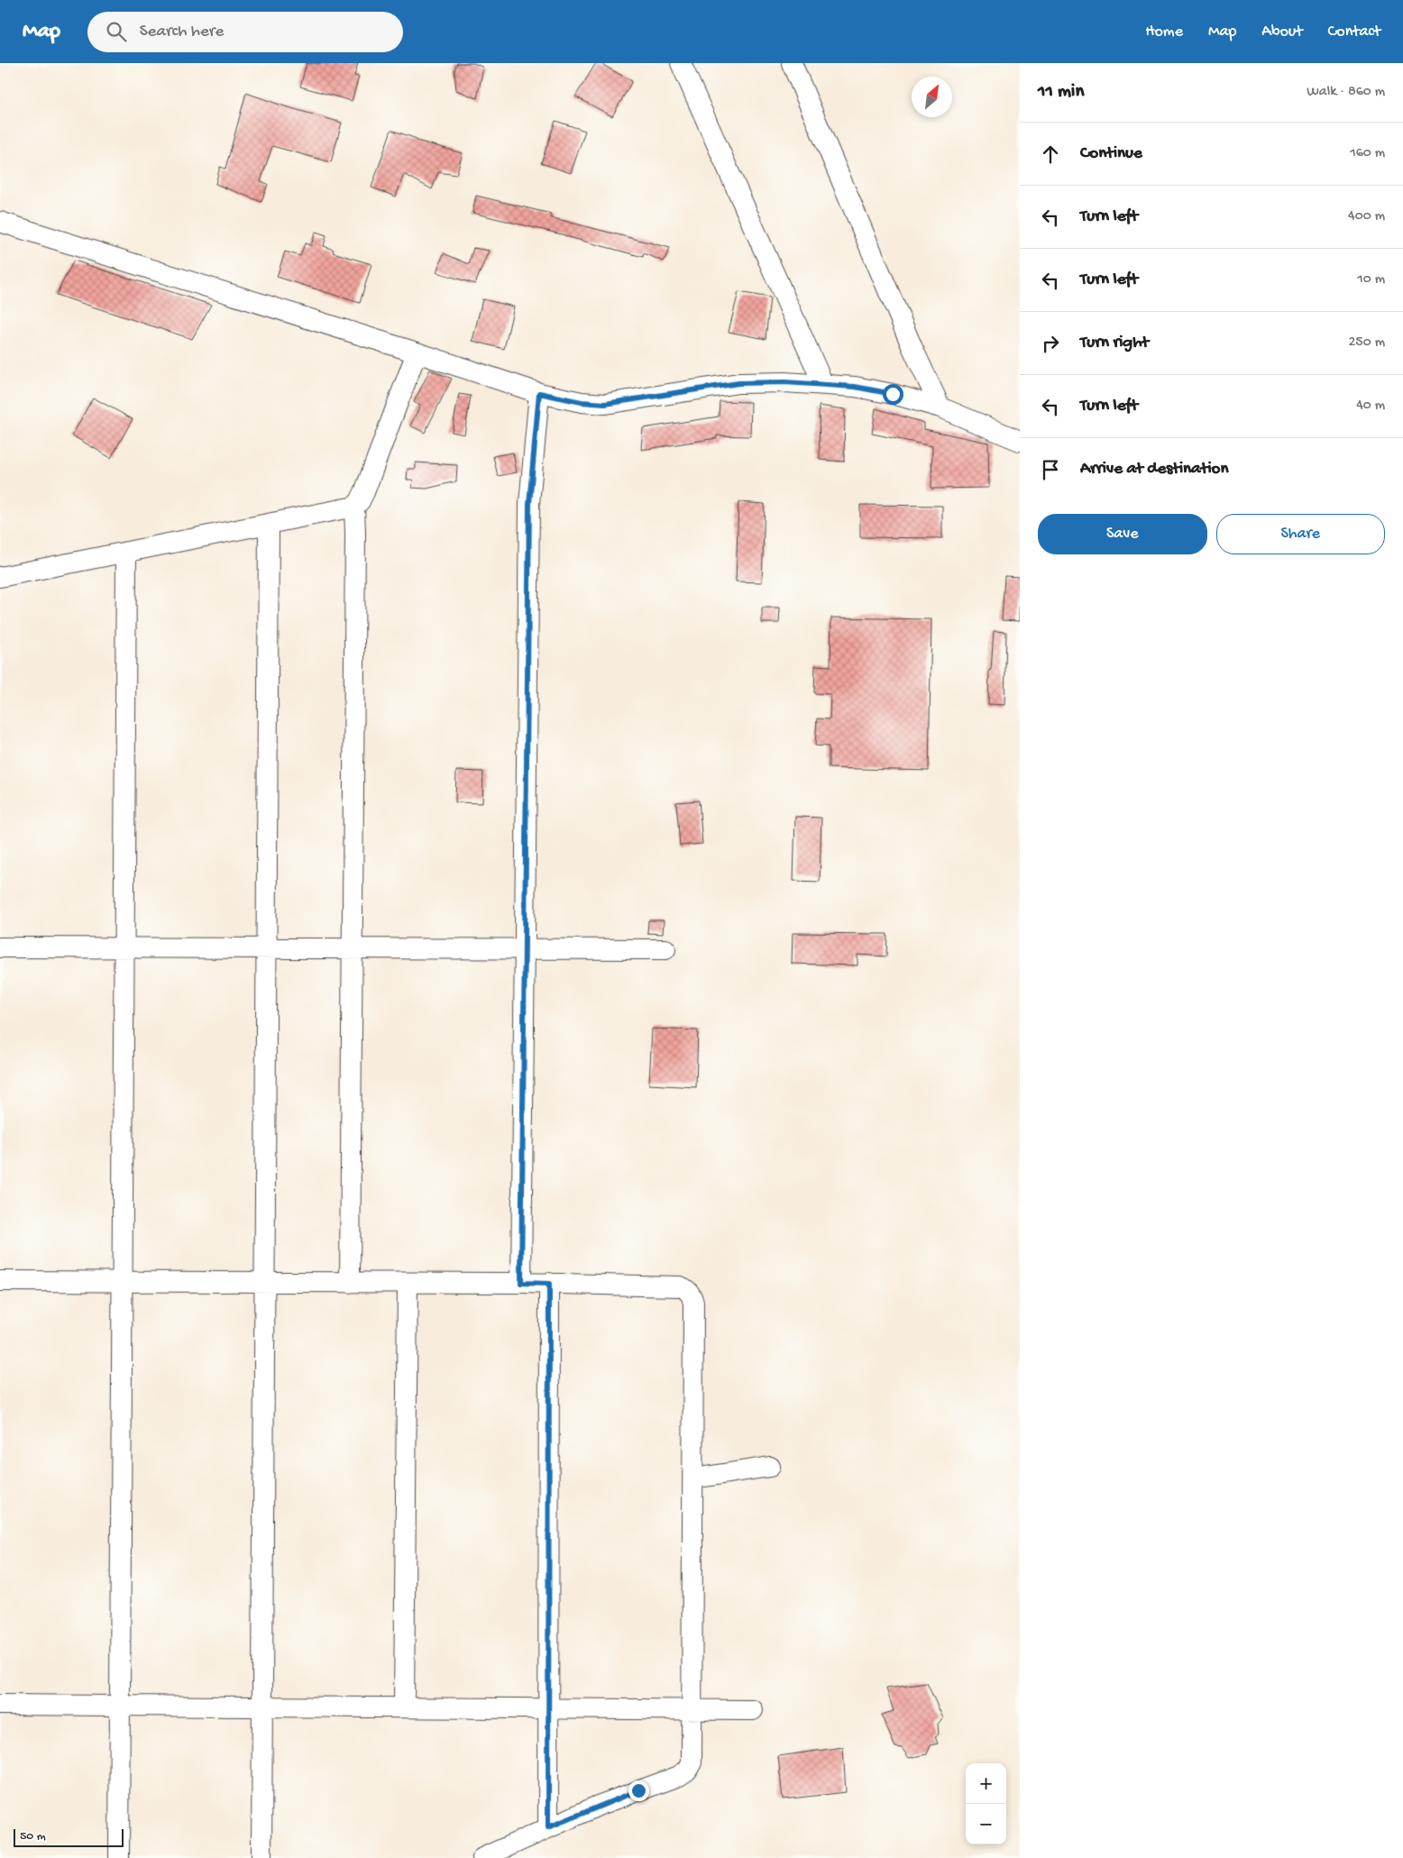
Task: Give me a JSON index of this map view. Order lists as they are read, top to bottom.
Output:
{
  "scale_bar": "50 m",
  "north": "top right",
  "page": {
    "header": "Map",
    "search": "Search here",
    "nav": [
      "Home",
      "Map",
      "About",
      "Contact"
    ],
    "heading": ["11 min", "Walk · 860 m"],
    "list": [
      ["Continue", "160 m"],
      ["Turn left", "400 m"],
      ["Turn left", "10 m"],
      ["Turn right", "250 m"],
      ["Turn left", "40 m"],
      "Arrive at destination"
    ],
    "buttons": ["Save", "Share"],
    "map_buttons": ["+", "−"],
    "scale": "50 m"
  }
}
